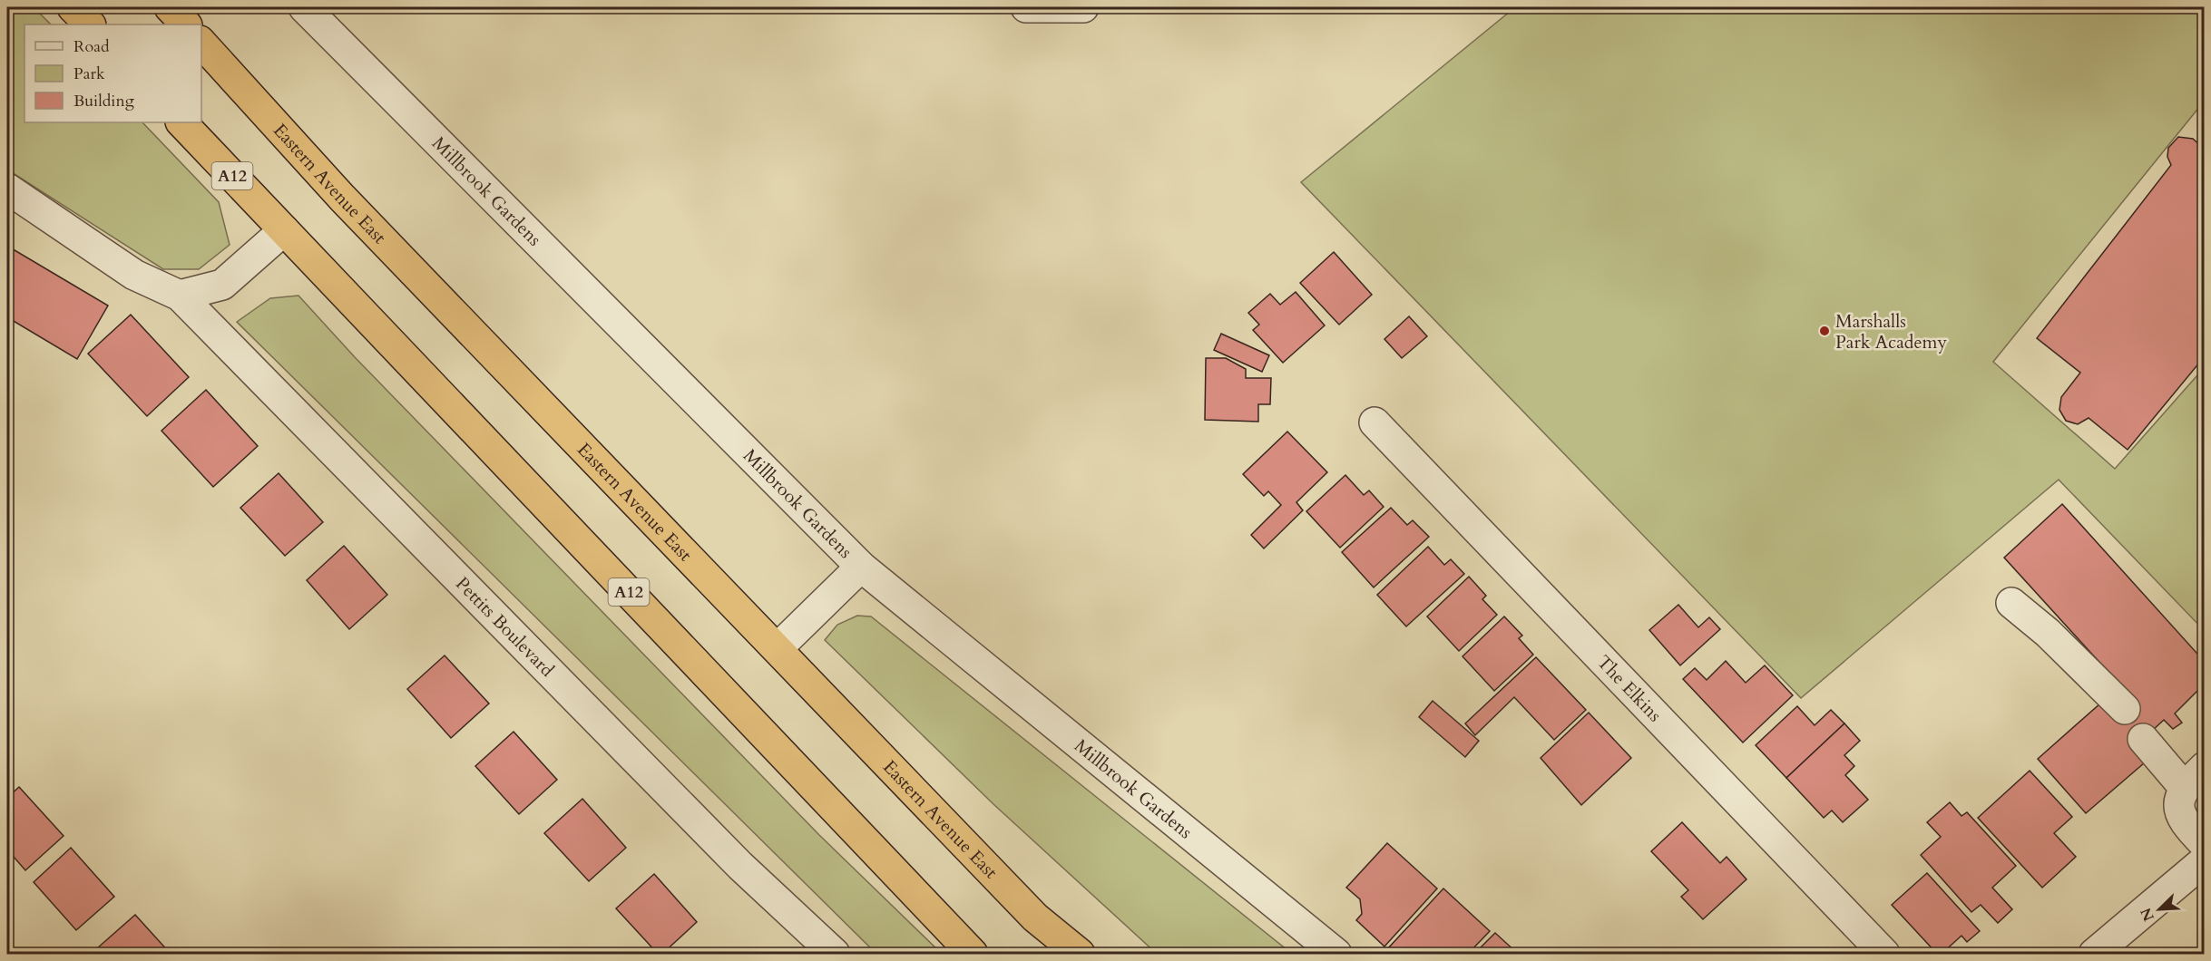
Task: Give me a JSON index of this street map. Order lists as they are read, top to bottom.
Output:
{
  "streets": {
    "highway": ["A12", "Eastern Avenue East"],
    "street": ["Millbrook Gardens", "Pettits Boulevard", "The Elkins"]
  },
  "places": ["Marshalls Park Academy"],
  "legend": ["Road", "Park", "Building"],
  "north": "bottom left"
}
